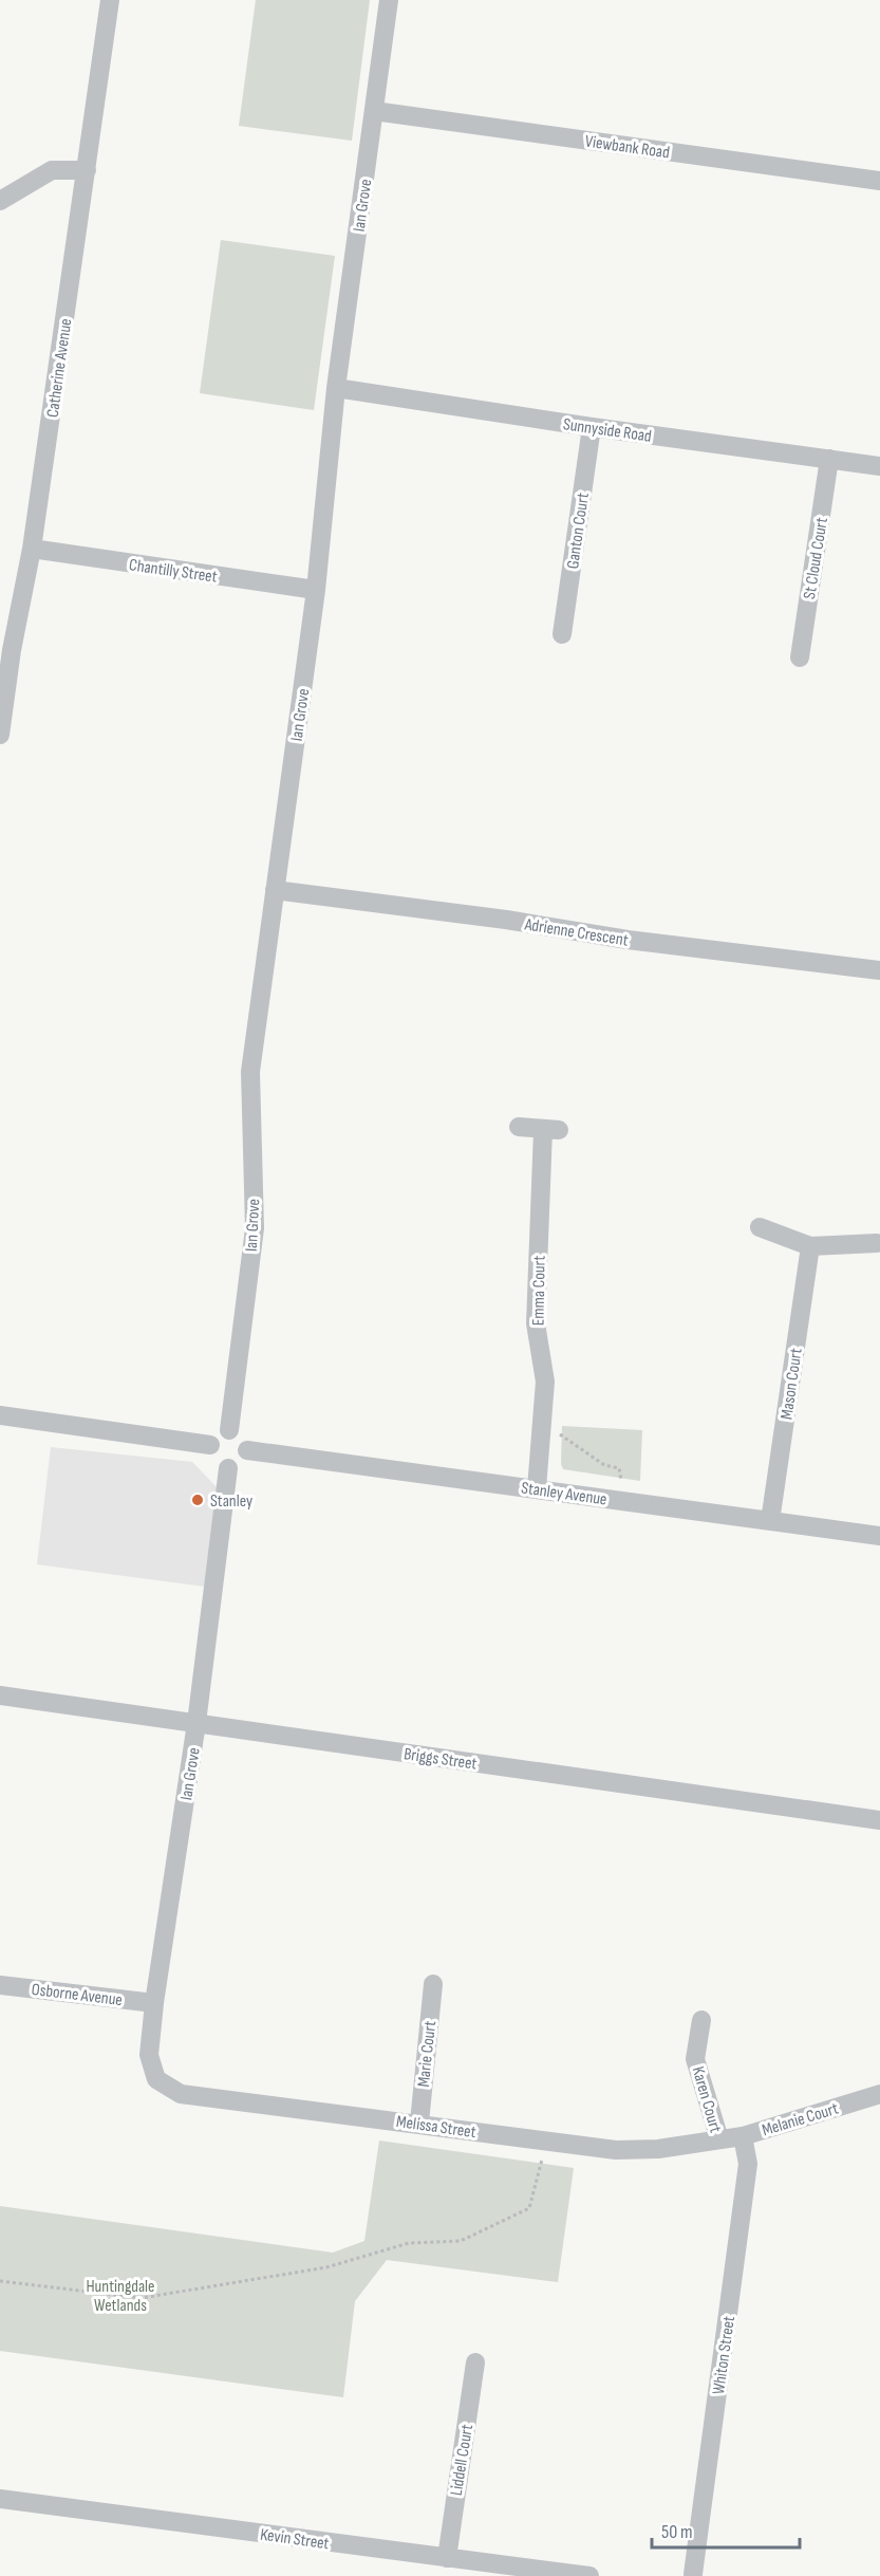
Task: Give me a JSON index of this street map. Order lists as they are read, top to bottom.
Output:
{
  "streets": {
    "street": [
      "Viewbank Road",
      "Ian Grove",
      "Catherine Avenue",
      "Sunnyside Road",
      "Ganton Court",
      "St Cloud Court",
      "Chantilly Street",
      "Adrienne Crescent",
      "Emma Court",
      "Mason Court",
      "Stanley Avenue",
      "Briggs Street",
      "Osborne Avenue",
      "Marie Court",
      "Karen Court",
      "Melanie Court",
      "Melissa Street",
      "Whiton Street",
      "Liddell Court",
      "Kevin Street"
    ]
  },
  "crossings": [
    ["Viewbank Road", "Ian Grove"],
    ["Ian Grove", "Sunnyside Road"],
    ["Ian Grove", "Chantilly Street"],
    ["Ian Grove", "Adrienne Crescent"],
    ["Ian Grove", "Stanley Avenue"],
    ["Ian Grove", "Briggs Street"],
    ["Ian Grove", "Osborne Avenue"],
    ["Ian Grove", "Melissa Street"],
    ["Catherine Avenue", "Chantilly Street"],
    ["Sunnyside Road", "Ganton Court"],
    ["Sunnyside Road", "St Cloud Court"],
    ["Emma Court", "Stanley Avenue"],
    ["Mason Court", "Stanley Avenue"],
    ["Marie Court", "Melissa Street"],
    ["Karen Court", "Melanie Court"],
    ["Karen Court", "Melissa Street"],
    ["Melanie Court", "Melissa Street"],
    ["Melanie Court", "Whiton Street"],
    ["Liddell Court", "Kevin Street"]
  ],
  "parks": ["Huntingdale Wetlands"],
  "places": ["Stanley"],
  "scale_bar": "50 m"
}
